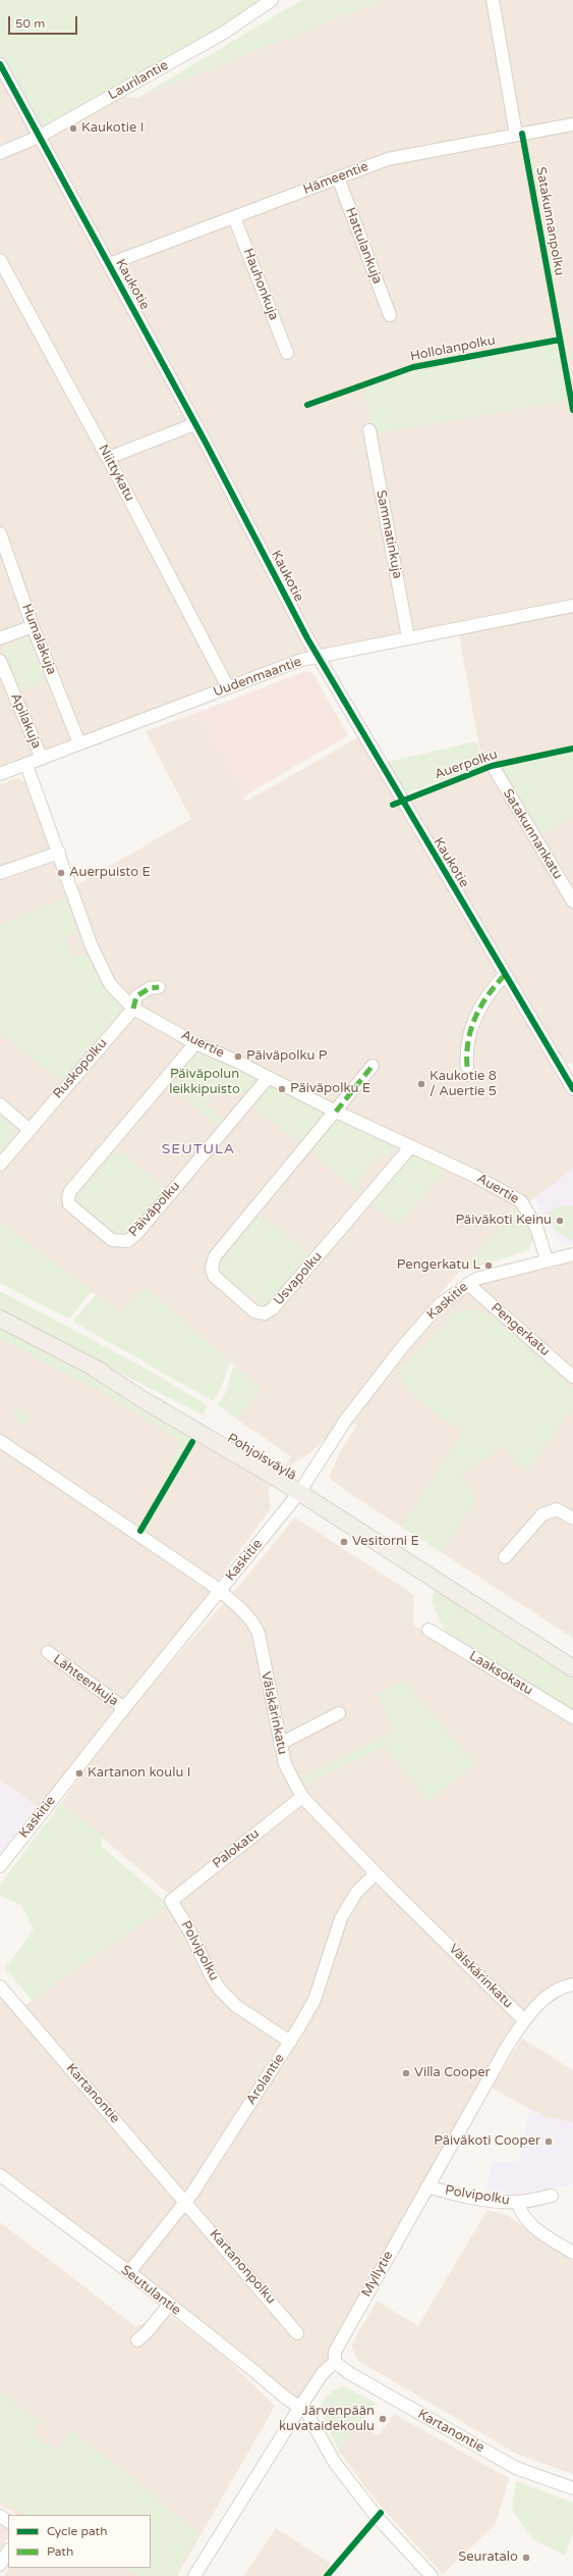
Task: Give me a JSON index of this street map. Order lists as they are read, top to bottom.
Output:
{
  "streets": {
    "main road": ["Pohjoisväylä"],
    "street": [
      "Laurilantie",
      "Hämeentie",
      "Hattulankuja",
      "Kaukotie",
      "Hauhonkuja",
      "Niittykatu",
      "Sammatinkuja",
      "Humalakuja",
      "Uudenmaantie",
      "Apilakuja",
      "Satakunnankatu",
      "Auertie",
      "Ruskopolku",
      "Päiväpolku",
      "Usvapolku",
      "Kaskitie",
      "Pengerkatu",
      "Laaksokatu",
      "Lähteenkuja",
      "Välskärinkatu",
      "Palokatu",
      "Polvipolku",
      "Arolantie",
      "Kartanontie",
      "Kartanonpolku",
      "Myllytie",
      "Seutulantie"
    ],
    "cycle path": ["Satakunnanpolku", "Hollolanpolku", "Auerpolku"]
  },
  "crossings": [
    ["Laurilantie", "Kaukotie"],
    ["Hämeentie", "Hattulankuja"],
    ["Hämeentie", "Kaukotie"],
    ["Hämeentie", "Hauhonkuja"],
    ["Kaukotie", "Uudenmaantie"],
    ["Niittykatu", "Uudenmaantie"],
    ["Sammatinkuja", "Uudenmaantie"],
    ["Humalakuja", "Uudenmaantie"],
    ["Uudenmaantie", "Apilakuja"],
    ["Uudenmaantie", "Auertie"],
    ["Auertie", "Ruskopolku"],
    ["Auertie", "Päiväpolku"],
    ["Auertie", "Usvapolku"],
    ["Auertie", "Kaskitie"],
    ["Kaskitie", "Pengerkatu"],
    ["Kaskitie", "Pohjoisväylä"],
    ["Kaskitie", "Lähteenkuja"],
    ["Kaskitie", "Välskärinkatu"],
    ["Välskärinkatu", "Palokatu"],
    ["Välskärinkatu", "Arolantie"],
    ["Välskärinkatu", "Myllytie"],
    ["Palokatu", "Polvipolku"],
    ["Polvipolku", "Arolantie"],
    ["Polvipolku", "Myllytie"],
    ["Arolantie", "Kartanontie"],
    ["Arolantie", "Kartanonpolku"],
    ["Arolantie", "Seutulantie"],
    ["Kartanontie", "Kartanonpolku"],
    ["Kartanontie", "Myllytie"]
  ],
  "districts": ["SEUTULA"],
  "parks": ["Päiväpolun leikkipuisto"],
  "places": [
    "Kaukotie I",
    "Auerpuisto E",
    "Päiväpolku P",
    "Kaukotie 8 / Auertie 5",
    "Päiväpolku E",
    "Päiväkoti Keinu",
    "Pengerkatu L",
    "Vesitorni E",
    "Kartanon koulu I",
    "Villa Cooper",
    "Päiväkoti Cooper",
    "Järvenpään kuvataidekoulu",
    "Seuratalo"
  ],
  "legend": ["Cycle path", "Path"],
  "scale_bar": "50 m"
}
